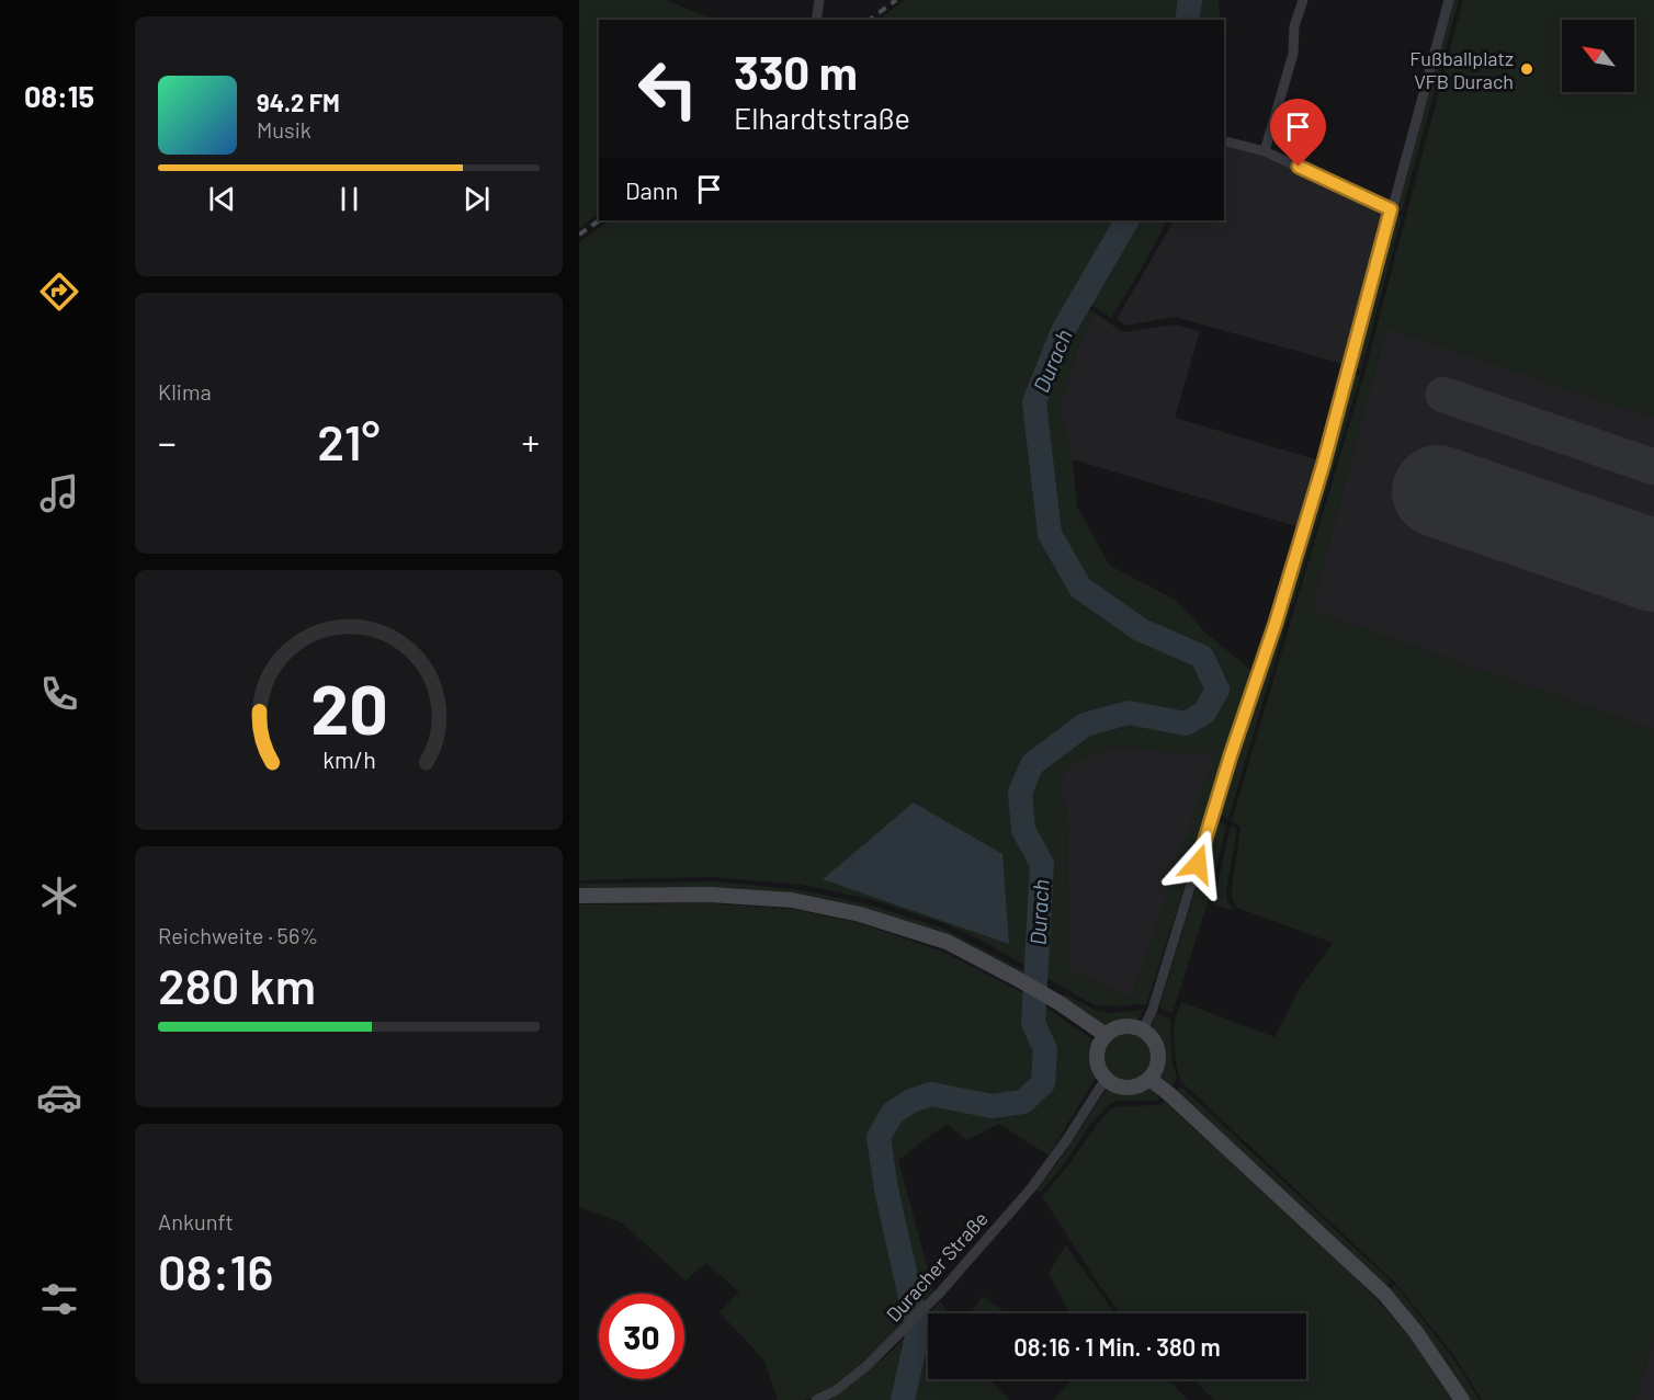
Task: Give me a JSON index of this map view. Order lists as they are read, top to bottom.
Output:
{
  "streets": {
    "street": ["Duracher Straße"]
  },
  "water": ["Durach"],
  "places": ["Fußballplatz VFB Durach"],
  "north": "top left",
  "page": {
    "tabs": "08:15",
    "turn": ["330 m", "Elhardtstraße"],
    "song": ["94.2 FM", "Musik"],
    "then": "Dann",
    "tile": [
      "Klima",
      ["Reichweite · 56%", "280 km"],
      ["Ankunft", "08:16"]
    ],
    "heat": ["−", "21°", "+"],
    "limit": "30",
    "trip": "08:16 · 1 Min. · 380 m",
    "gauge": ["20", "km/h"]
  }
}
